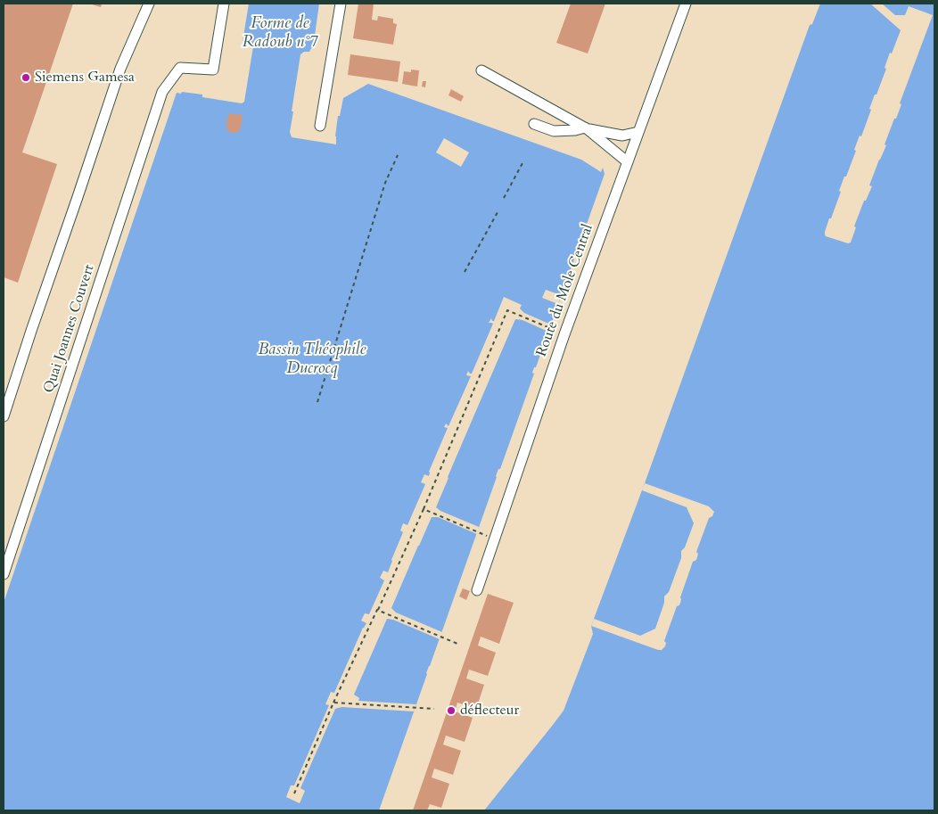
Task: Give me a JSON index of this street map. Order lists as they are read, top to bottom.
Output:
{
  "streets": {
    "lane": ["Route du Mole Central", "Quai Joannes Couvert"]
  },
  "water": ["Forme de Radoub n°7", "Bassin Théophile Ducrocq"],
  "places": ["Siemens Gamesa", "déflecteur"]
}
